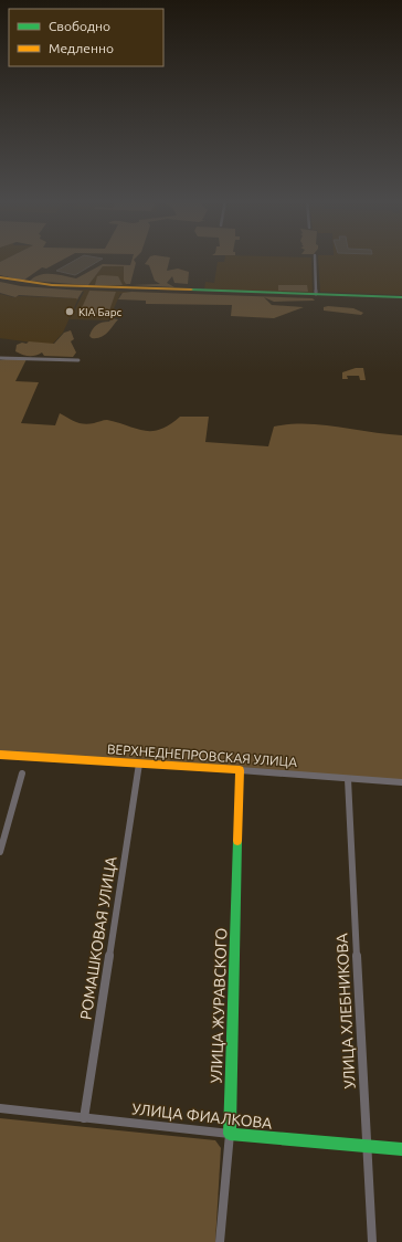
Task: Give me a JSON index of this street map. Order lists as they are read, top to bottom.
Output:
{
  "streets": {
    "main road": ["ВЕРХНЕДНЕПРОВСКАЯ УЛИЦА", "УЛИЦА ЖУРАВСКОГО", "УЛИЦА ФИАЛКОВА"],
    "street": ["РОМАШКОВАЯ УЛИЦА", "УЛИЦА ХЛЕБНИКОВА"]
  },
  "crossings": [
    ["ВЕРХНЕДНЕПРОВСКАЯ УЛИЦА", "РОМАШКОВАЯ УЛИЦА"],
    ["ВЕРХНЕДНЕПРОВСКАЯ УЛИЦА", "УЛИЦА ЖУРАВСКОГО"],
    ["ВЕРХНЕДНЕПРОВСКАЯ УЛИЦА", "УЛИЦА ХЛЕБНИКОВА"],
    ["РОМАШКОВАЯ УЛИЦА", "УЛИЦА ФИАЛКОВА"],
    ["УЛИЦА ЖУРАВСКОГО", "УЛИЦА ФИАЛКОВА"],
    ["УЛИЦА ХЛЕБНИКОВА", "УЛИЦА ФИАЛКОВА"]
  ],
  "places": ["KIA Барс"],
  "legend": ["Свободно", "Медленно"]
}
